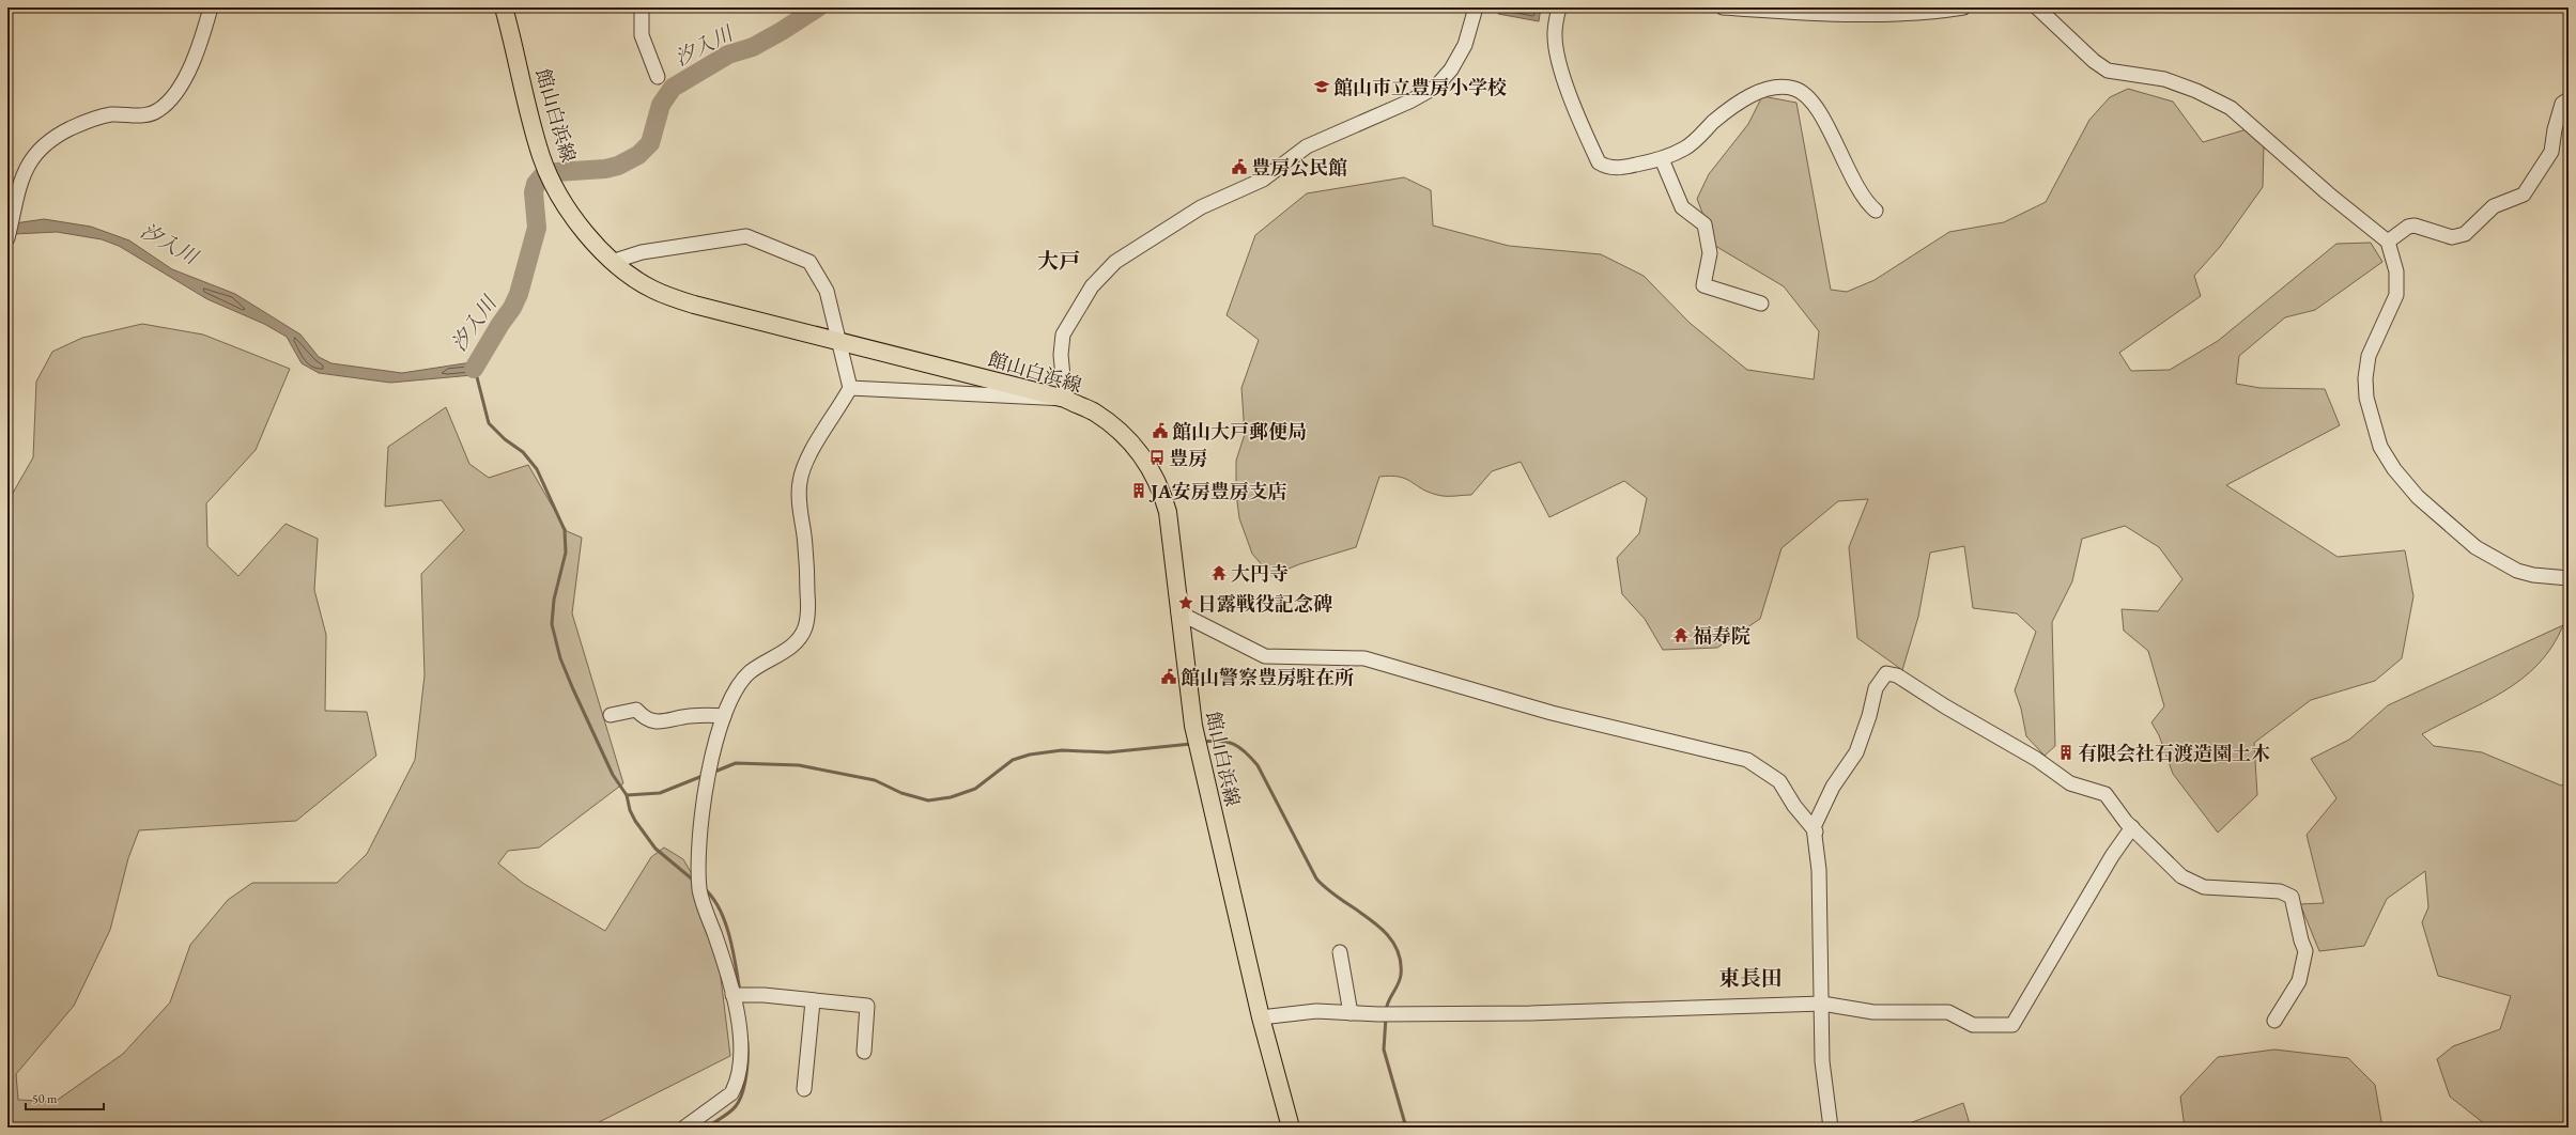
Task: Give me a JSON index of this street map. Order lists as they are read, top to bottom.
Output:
{
  "streets": {
    "main road": ["館山白浜線"]
  },
  "districts": ["大戸", "東長田"],
  "water": ["汐入川"],
  "places": {
    "school or university": ["館山市立豊房小学校"],
    "public building": ["豊房公民館", "館山大戸郵便局", "館山警察豊房駐在所"],
    "bus stop": ["豊房"],
    "building": ["JA安房豊房支店", "有限会社石渡造園土木"],
    "temple": ["大円寺", "福寿院"],
    "place": ["日露戦役記念碑"]
  },
  "scale_bar": "50 m"
}
